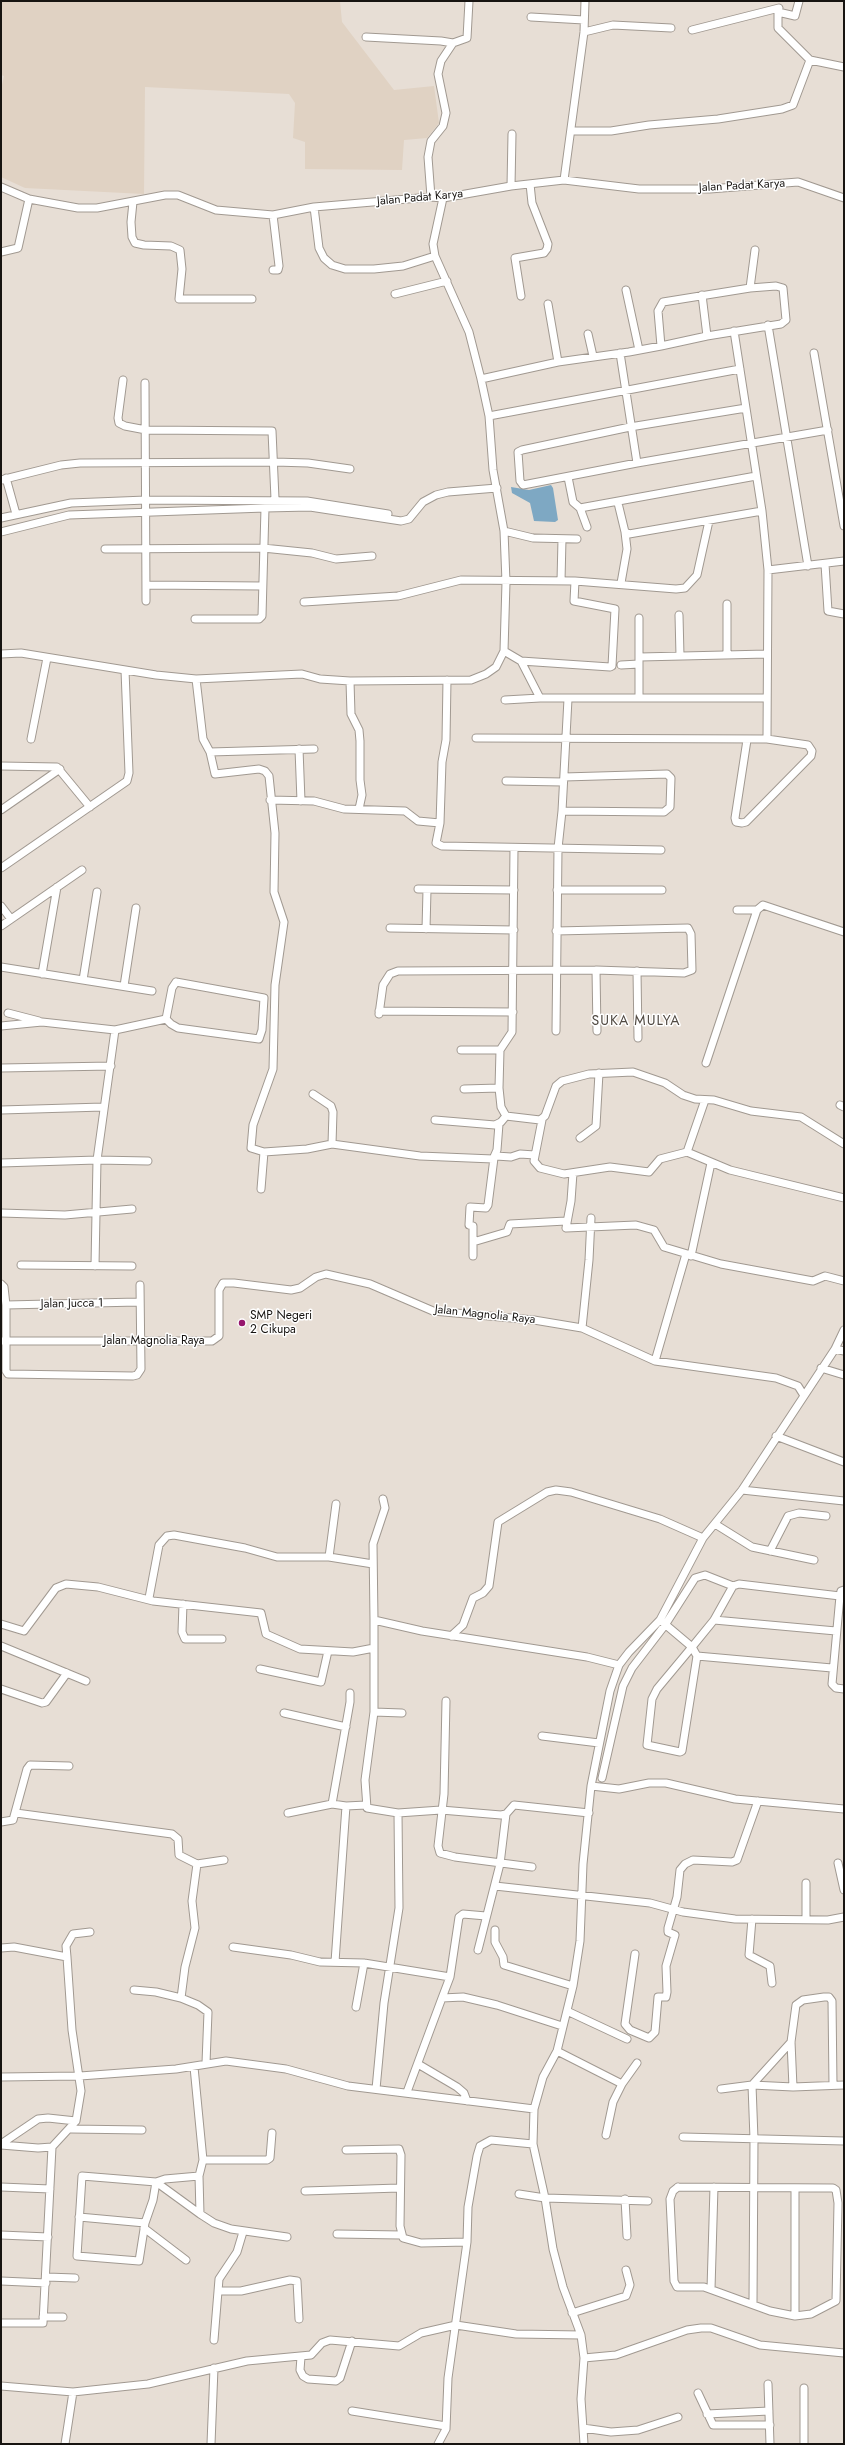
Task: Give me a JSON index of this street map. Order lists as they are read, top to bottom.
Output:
{
  "streets": {
    "street": ["Jalan Padat Karya", "Jalan Jucca 1", "Jalan Magnolia Raya"]
  },
  "districts": ["SUKA MULYA"],
  "places": ["SMP Negeri 2 Cikupa"]
}
